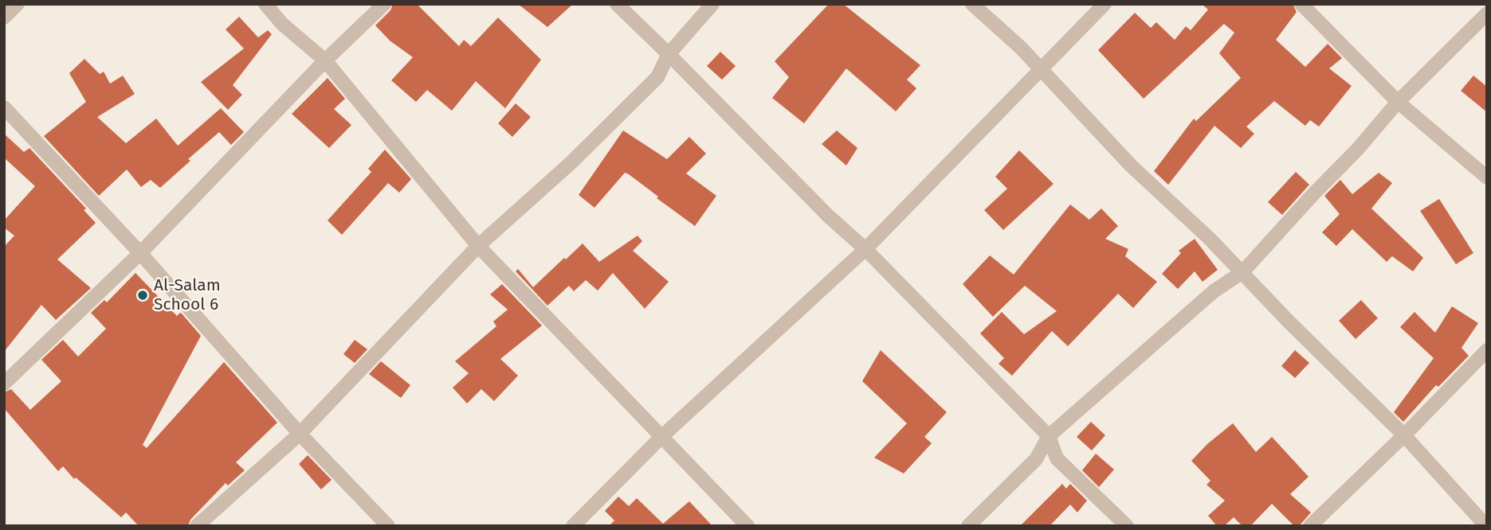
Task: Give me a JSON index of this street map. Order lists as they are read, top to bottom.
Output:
{
  "places": ["Al-Salam School 6"]
}
